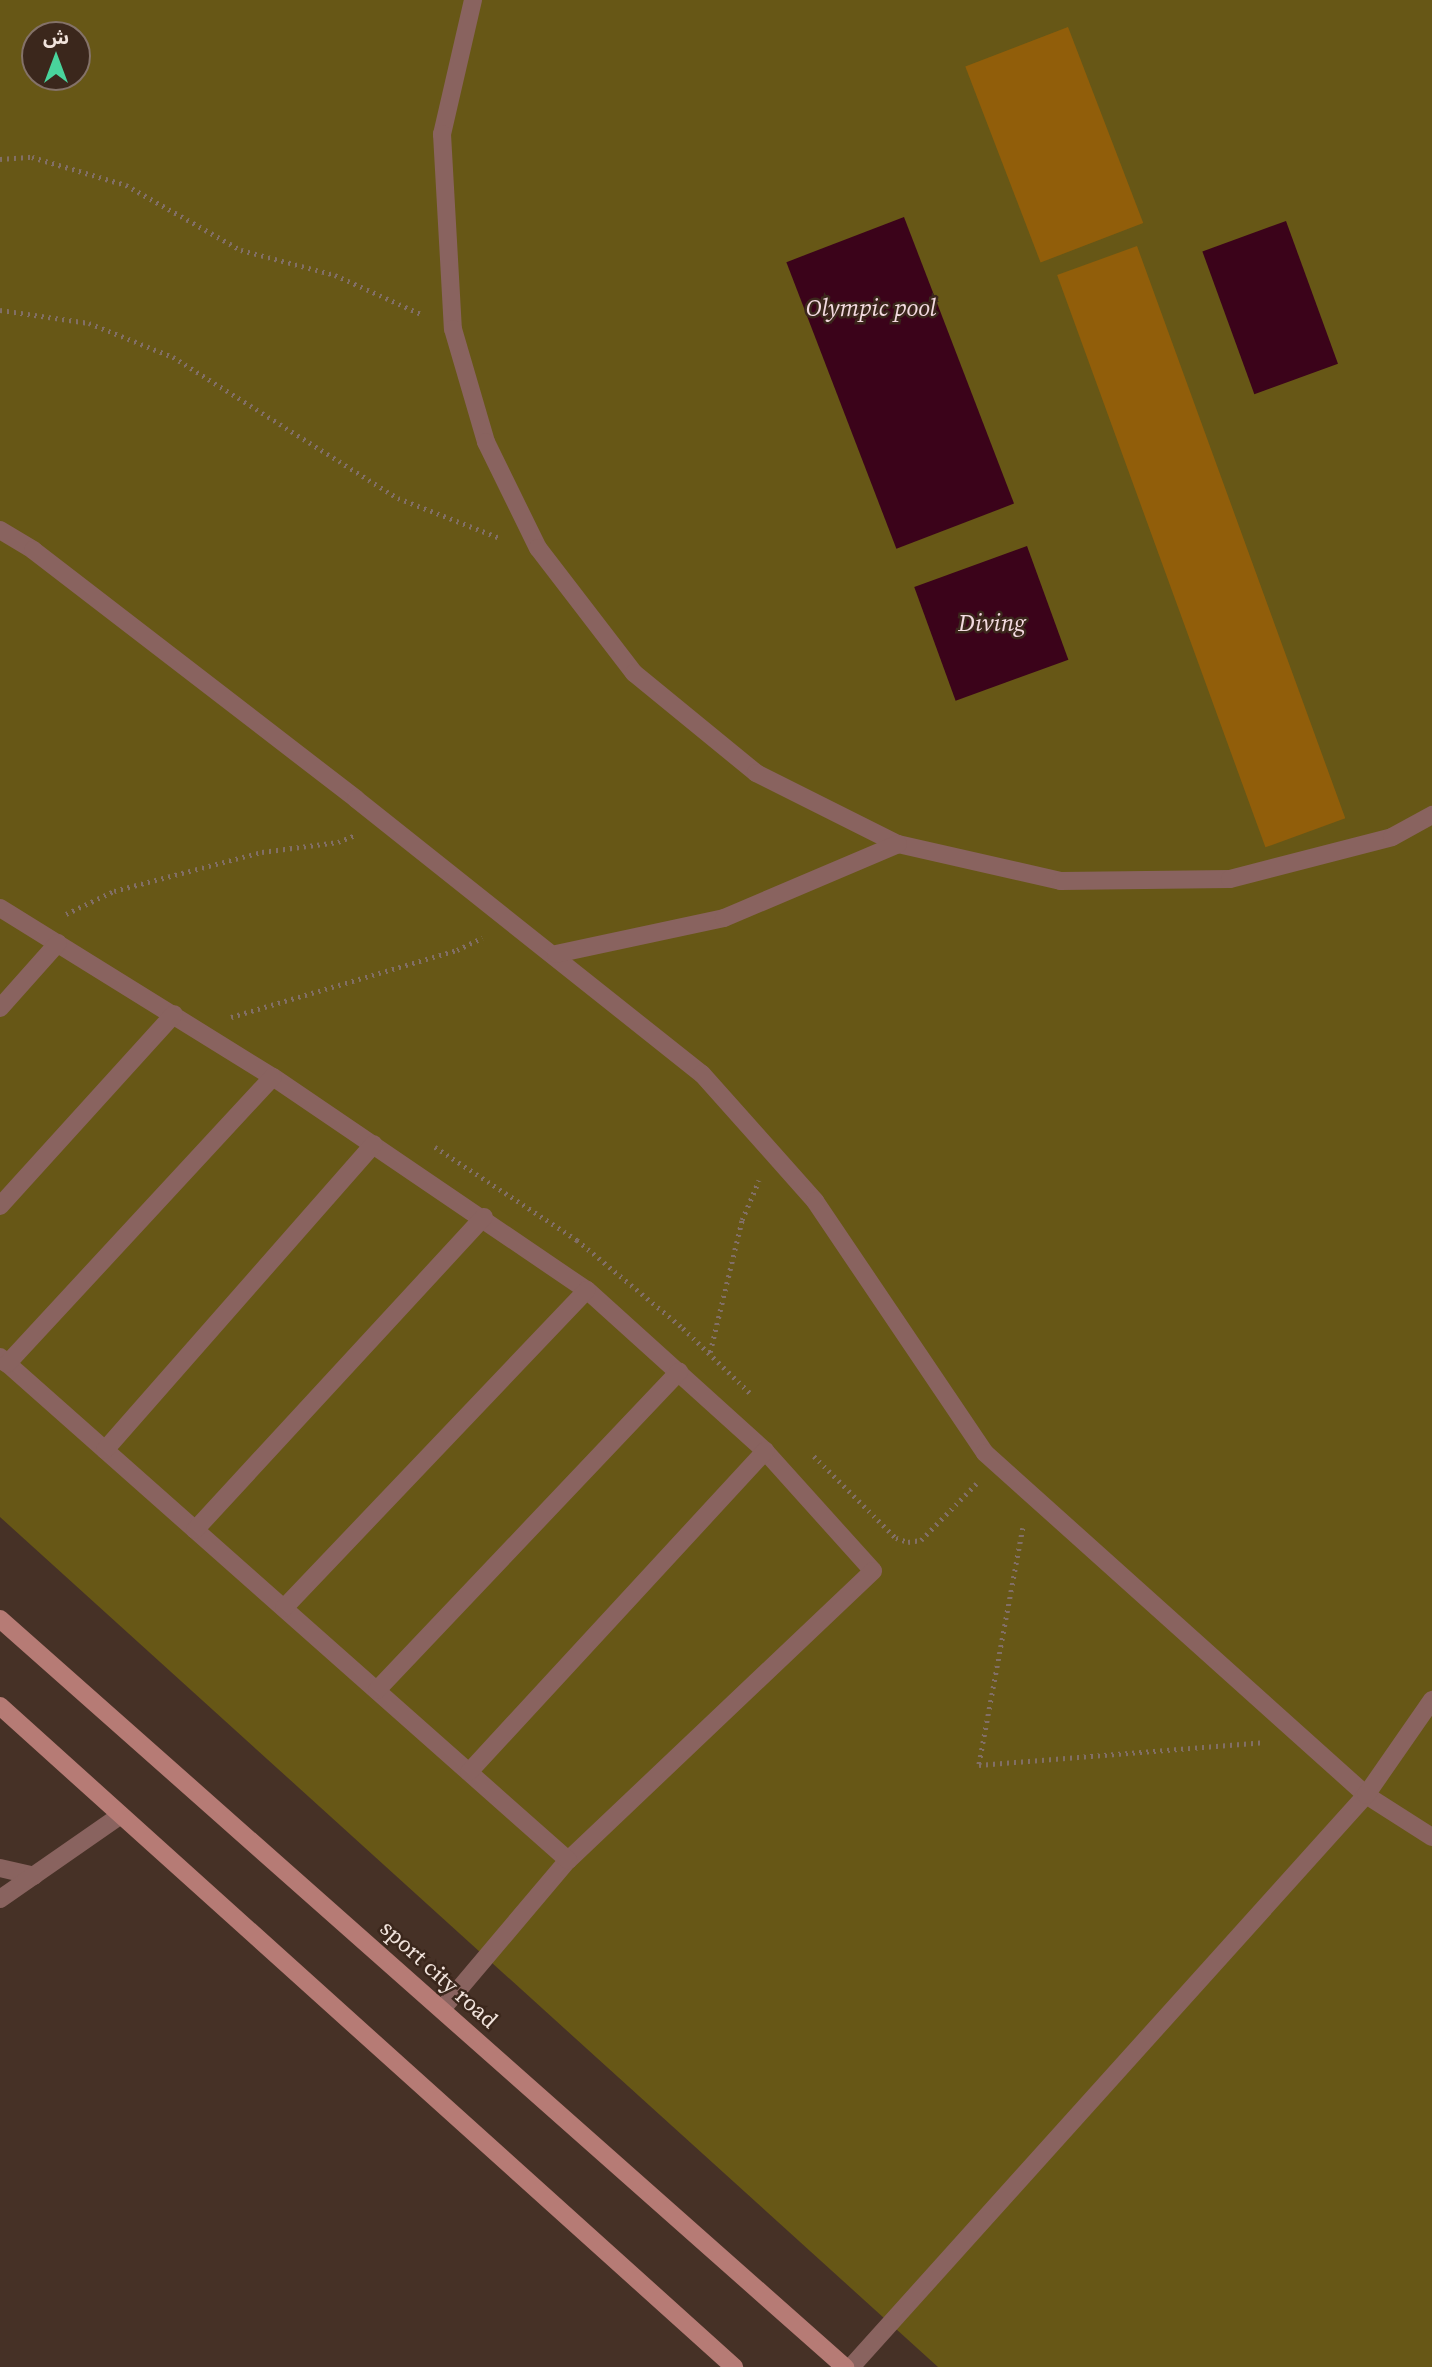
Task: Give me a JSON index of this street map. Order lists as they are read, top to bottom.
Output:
{
  "streets": {
    "main road": ["sport city road"]
  },
  "water": ["Olympic pool", "Diving"],
  "north": "top"
}
